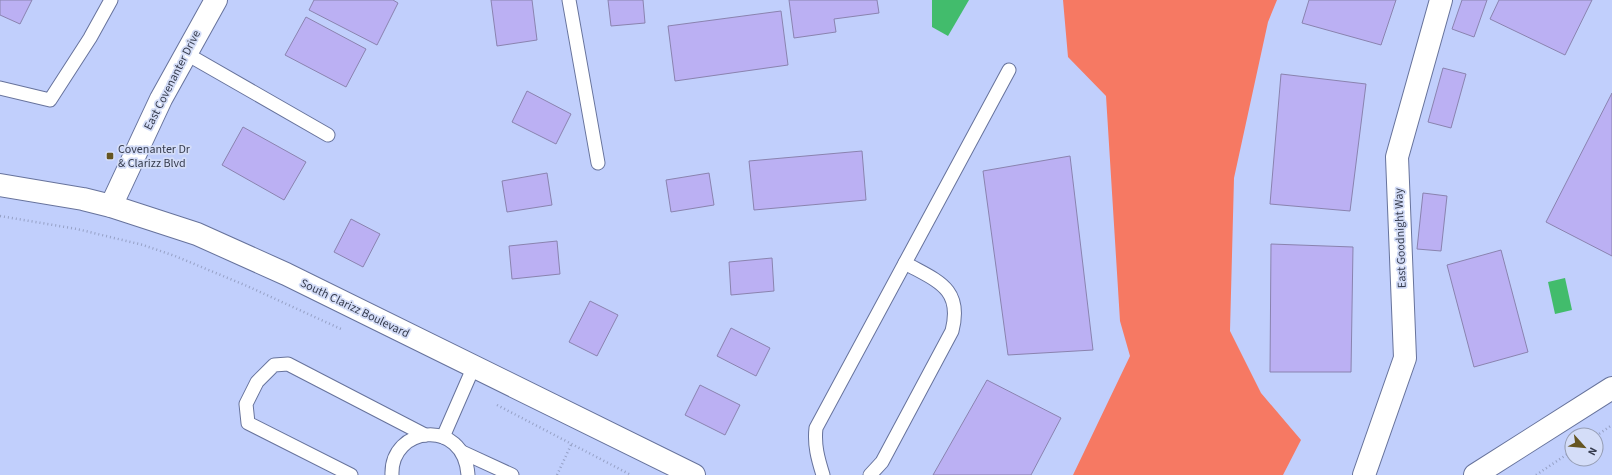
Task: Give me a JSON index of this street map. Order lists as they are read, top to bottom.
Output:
{
  "streets": {
    "street": ["East Covenanter Drive", "East Goodnight Way", "South Clarizz Boulevard"]
  },
  "crossings": [
    ["East Covenanter Drive", "South Clarizz Boulevard"]
  ],
  "places": {
    "transit": ["Covenanter Dr & Clarizz Blvd"]
  },
  "north": "bottom right"
}
